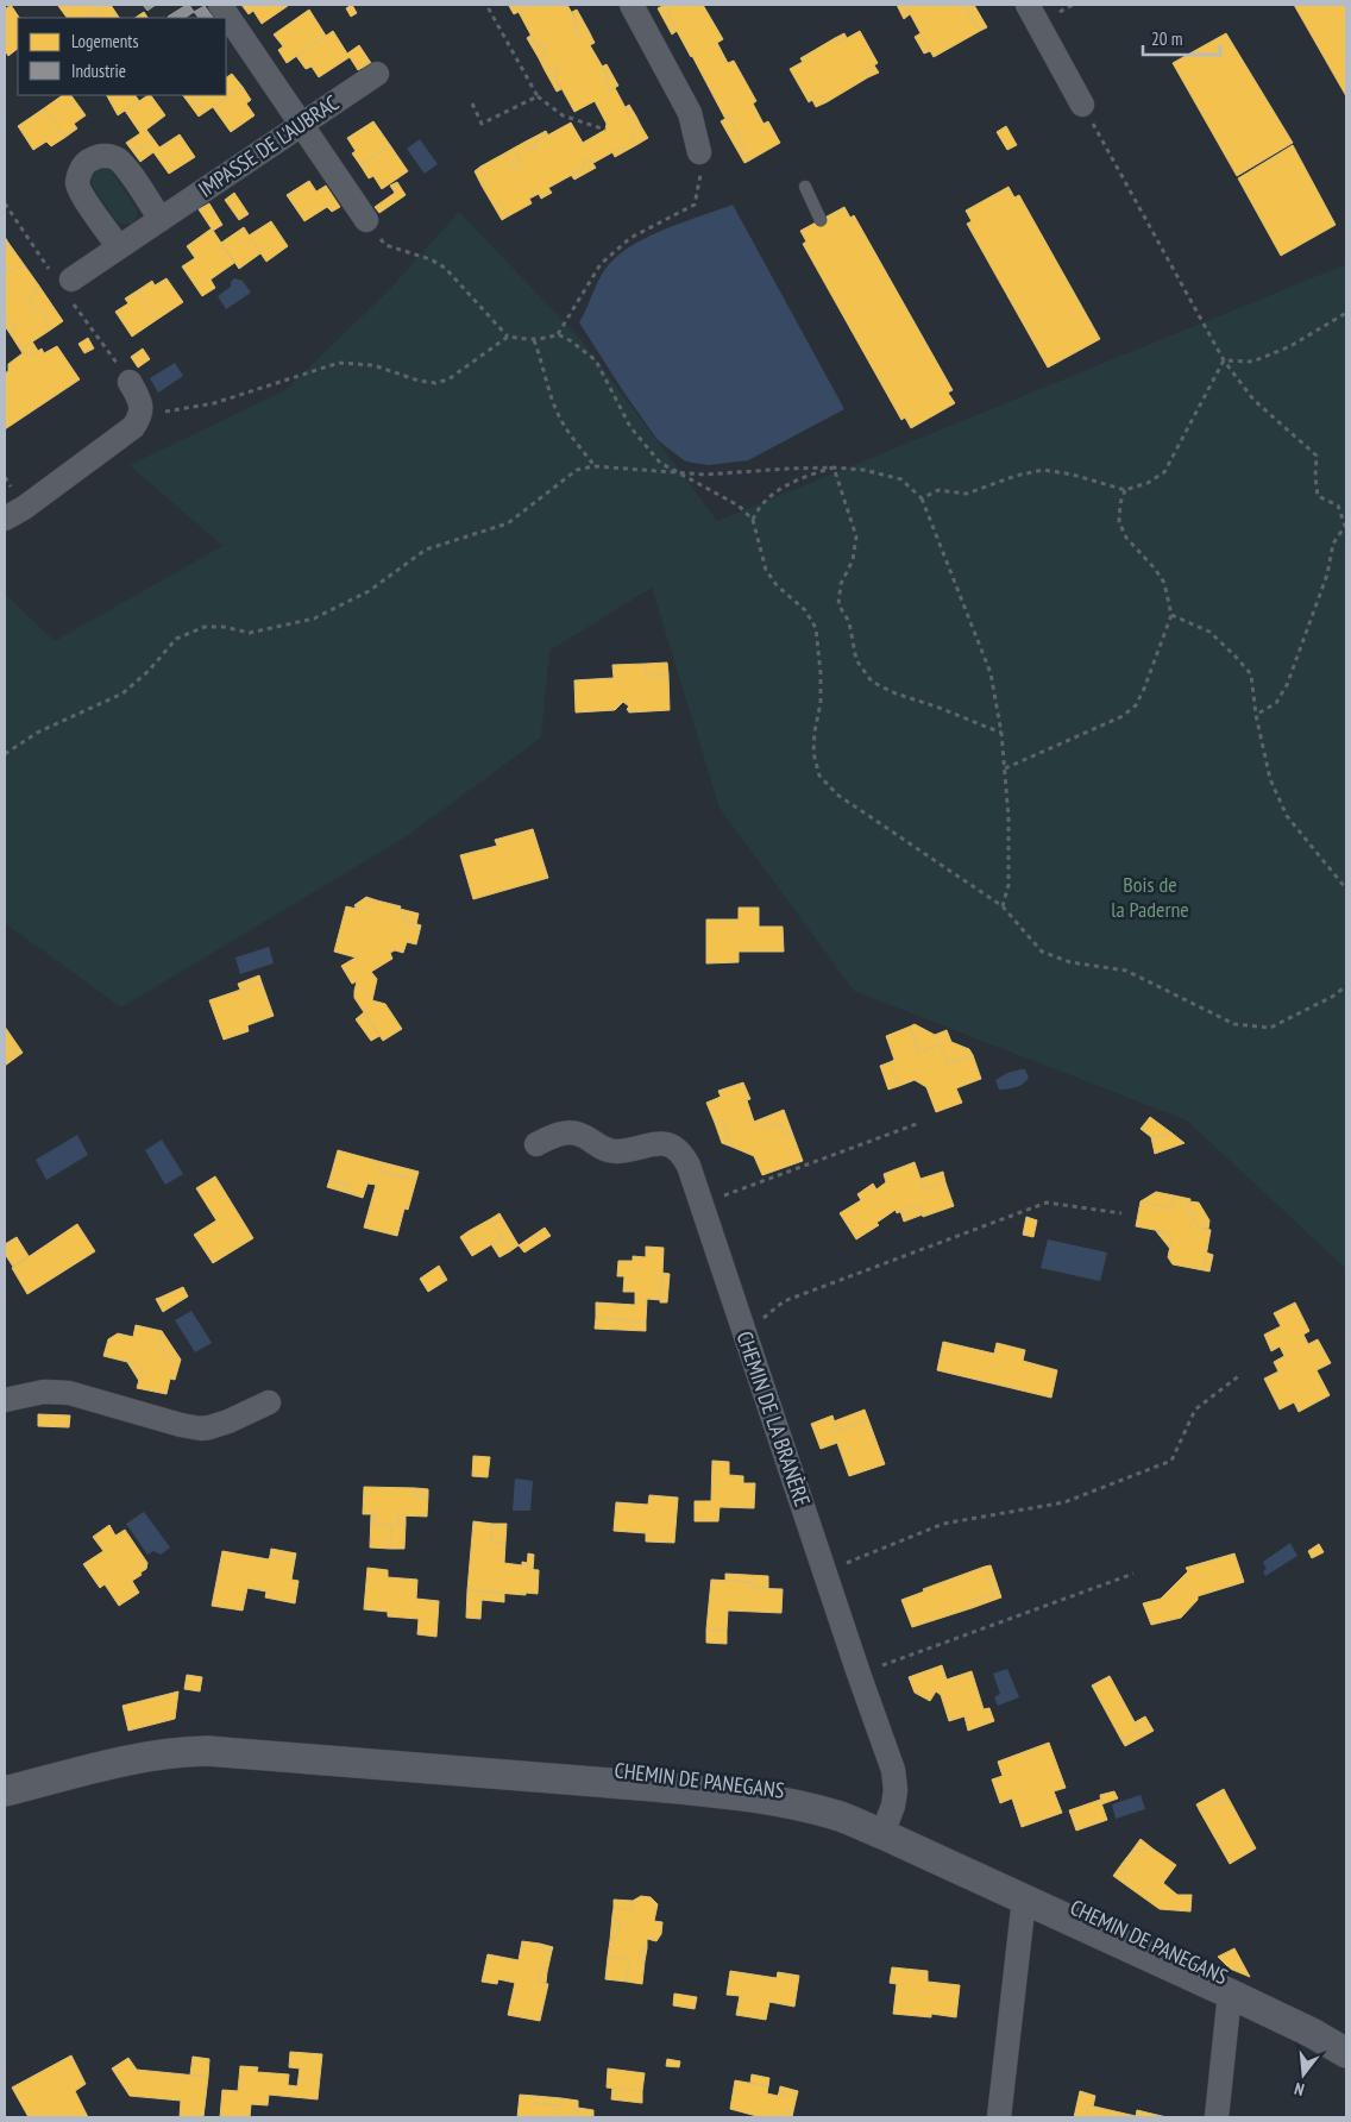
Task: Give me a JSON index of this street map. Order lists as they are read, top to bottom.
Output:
{
  "streets": {
    "street": ["IMPASSE DE L'AUBRAC", "CHEMIN DE LA BRANÈRE", "CHEMIN DE PANEGANS"]
  },
  "crossings": [
    ["CHEMIN DE LA BRANÈRE", "CHEMIN DE PANEGANS"]
  ],
  "parks": ["Bois de la Paderne"],
  "legend": ["Logements", "Industrie"],
  "scale_bar": "20 m",
  "north": "bottom"
}
